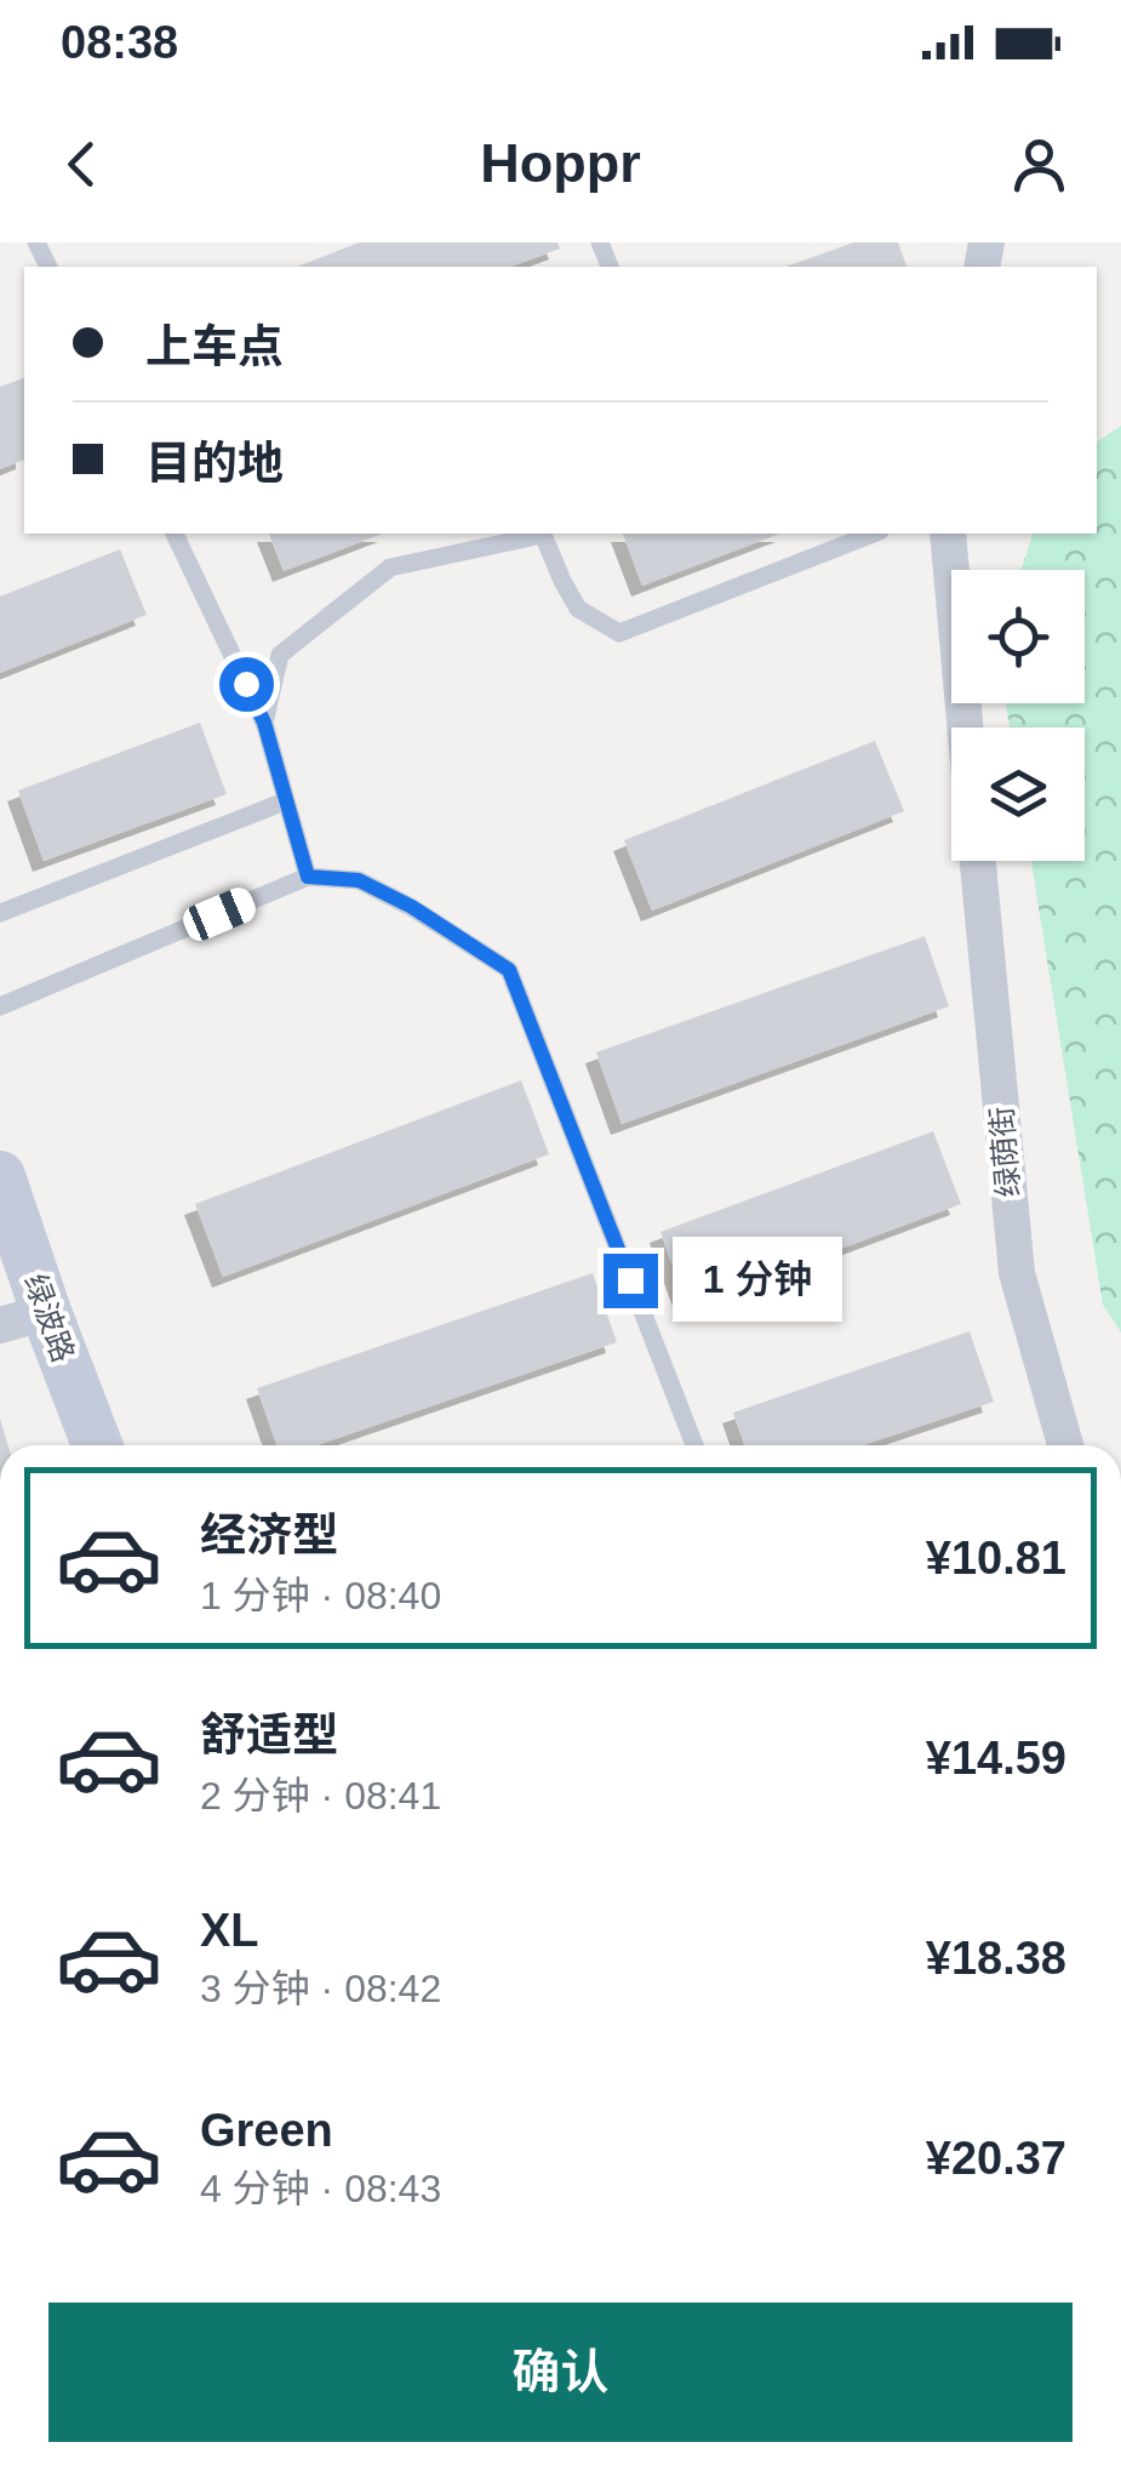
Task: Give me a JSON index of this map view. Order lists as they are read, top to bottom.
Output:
{
  "streets": {
    "street": ["绿荫街", "绿波路"]
  },
  "page": {
    "status": "08:38",
    "header": "Hoppr",
    "banner": ["上车点", "目的地"],
    "bubble": "1 分钟",
    "list": [
      {
        "name": "经济型",
        "note": "1 分钟 · 08:40",
        "value": "¥10.81"
      },
      {
        "name": "舒适型",
        "note": "2 分钟 · 08:41",
        "value": "¥14.59"
      },
      {
        "name": "XL",
        "note": "3 分钟 · 08:42",
        "value": "¥18.38"
      },
      {
        "name": "Green",
        "note": "4 分钟 · 08:43",
        "value": "¥20.37"
      }
    ],
    "buttons": "确认"
  }
}
